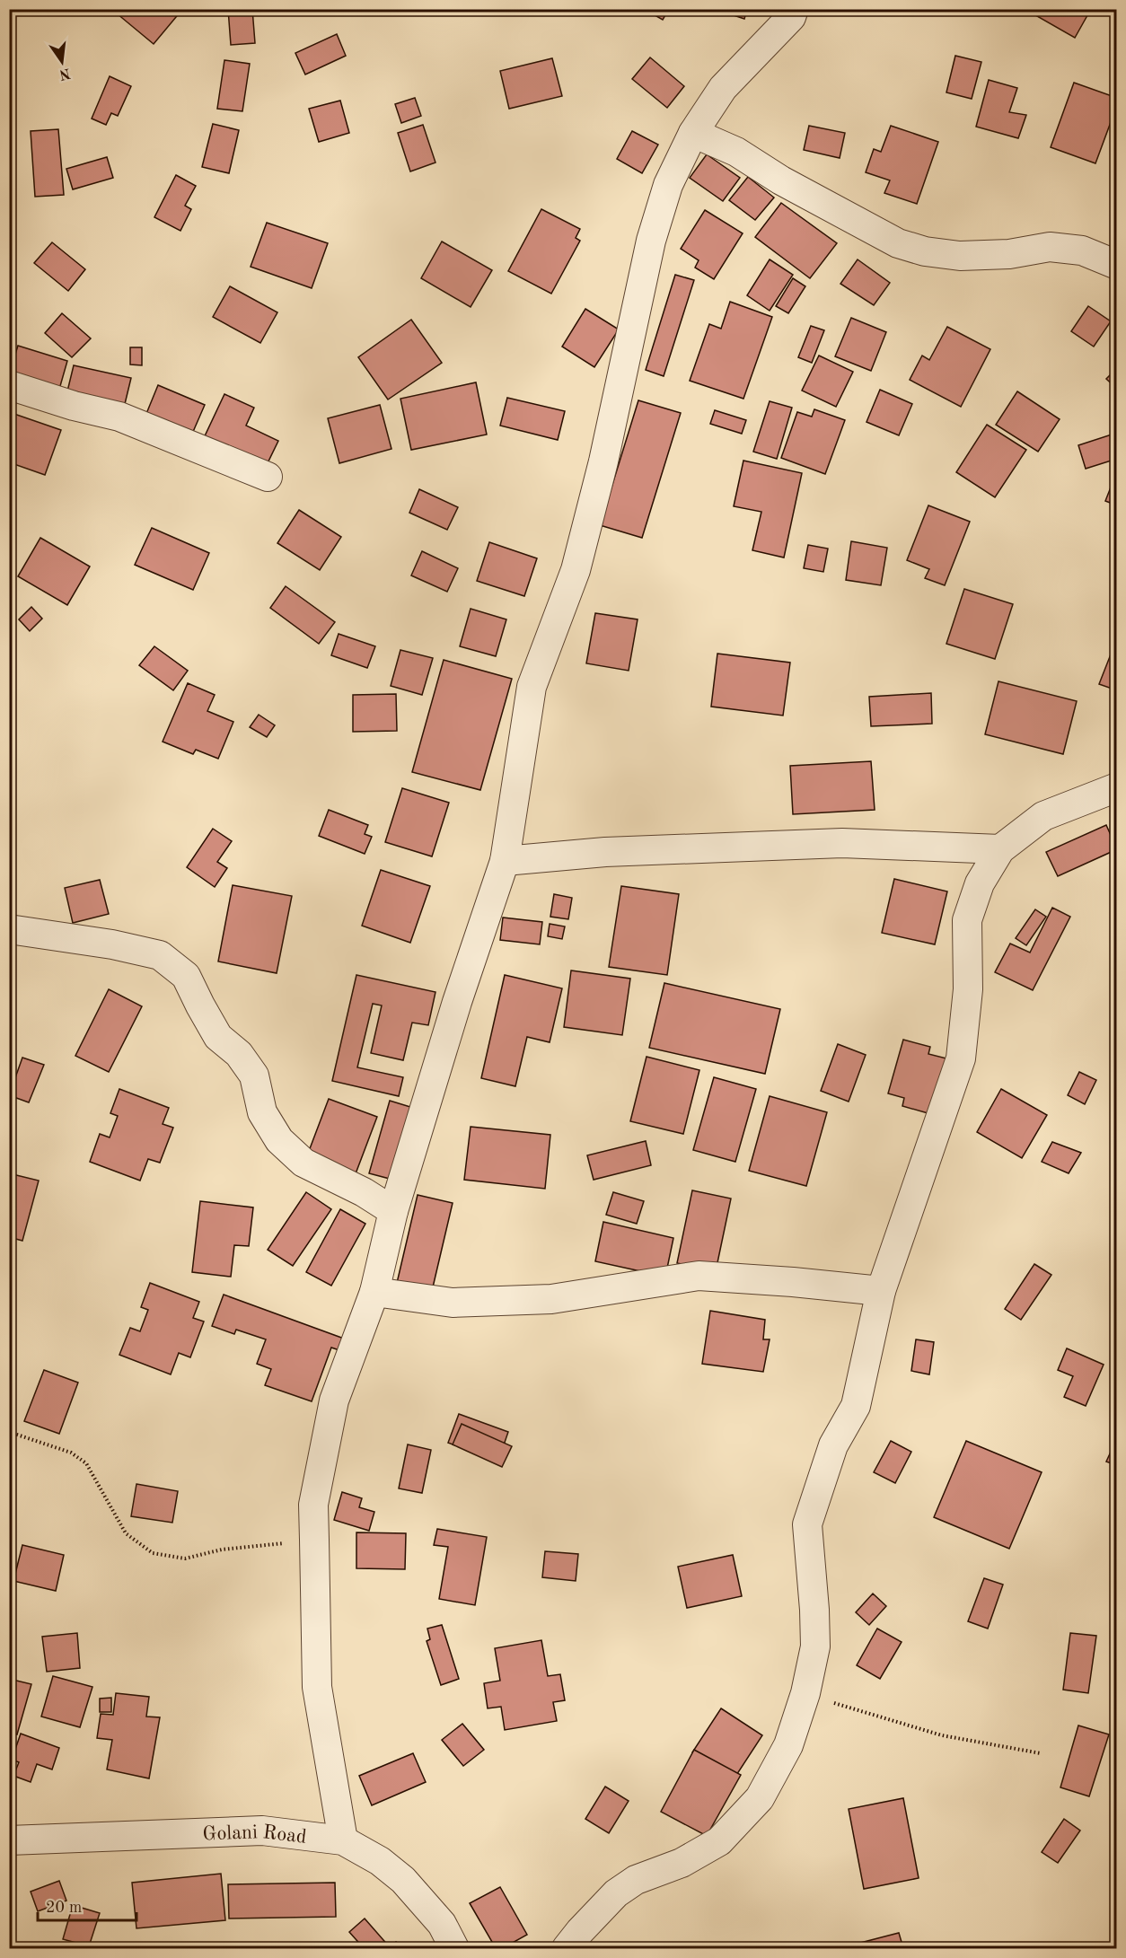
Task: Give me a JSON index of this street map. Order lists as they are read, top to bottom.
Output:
{
  "streets": {
    "street": ["Golani Road"]
  },
  "scale_bar": "20 m",
  "north": "bottom"
}
